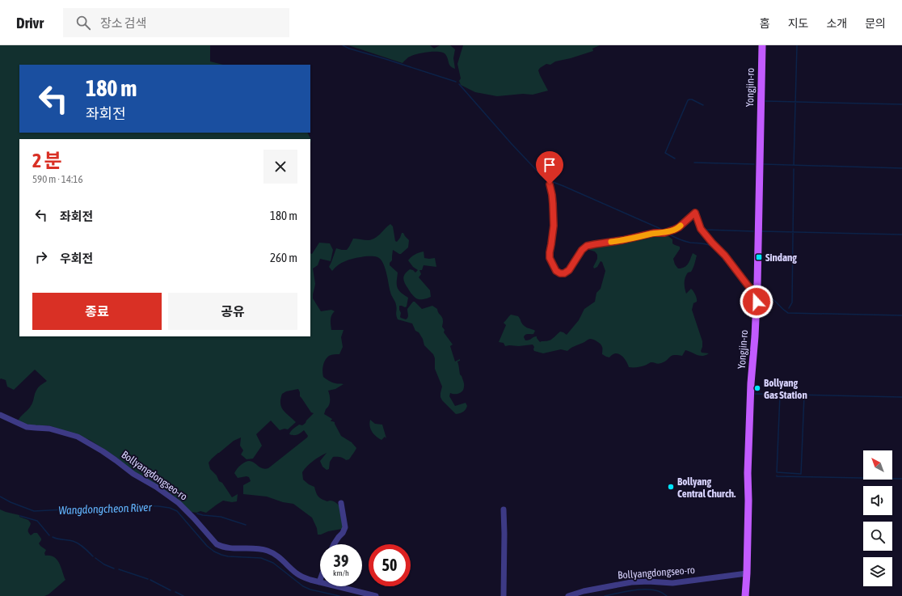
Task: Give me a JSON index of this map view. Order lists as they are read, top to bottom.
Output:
{
  "streets": {
    "main road": ["Yongjin-ro"],
    "street": ["Bollyangdongseo-ro"]
  },
  "crossings": [
    ["Yongjin-ro", "Bollyangdongseo-ro"]
  ],
  "water": ["Wangdongcheon River"],
  "places": {
    "transit": ["Sindang"],
    "other": ["Bollyang Gas Station", "Bollyang Central Church."]
  },
  "north": "top left",
  "page": {
    "header": "Drivr",
    "search": "장소 검색",
    "nav": [
      "홈",
      "지도",
      "소개",
      "문의"
    ],
    "turn": ["180 m", "좌회전"],
    "heading": ["2 분", "590 m · 14:16"],
    "list": [
      {
        "name": "좌회전",
        "value": "180 m"
      },
      {
        "name": "우회전",
        "value": "260 m"
      }
    ],
    "buttons": ["종료", "공유"],
    "speed": "39 km/h",
    "limit": "50"
  }
}
